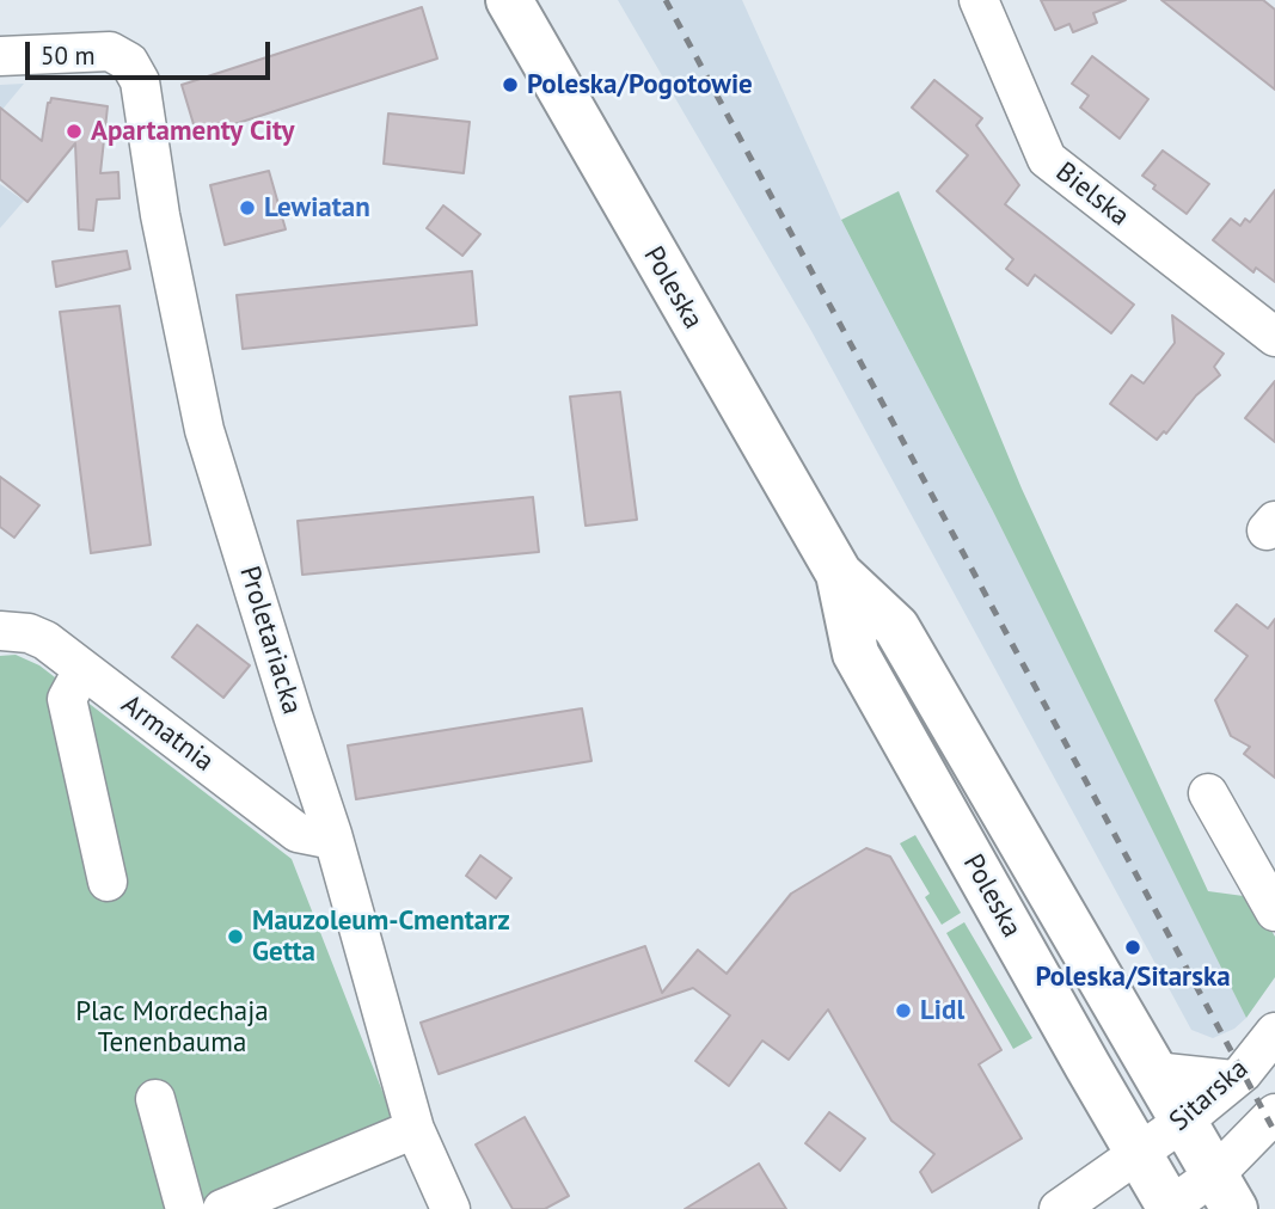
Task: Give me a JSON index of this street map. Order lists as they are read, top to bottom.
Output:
{
  "streets": {
    "main road": ["Poleska"],
    "street": [
      "Bielska",
      "Proletariacka",
      "Armatnia",
      "Sitarska"
    ]
  },
  "crossings": [
    ["Poleska", "Sitarska"],
    ["Proletariacka", "Armatnia"]
  ],
  "parks": ["Plac Mordechaja Tenenbauma"],
  "places": [
    "Poleska/Pogotowie",
    "Apartamenty City",
    "Lewiatan",
    "Mauzoleum-Cmentarz Getta",
    "Poleska/Sitarska",
    "Lidl"
  ],
  "scale_bar": "50 m"
}
